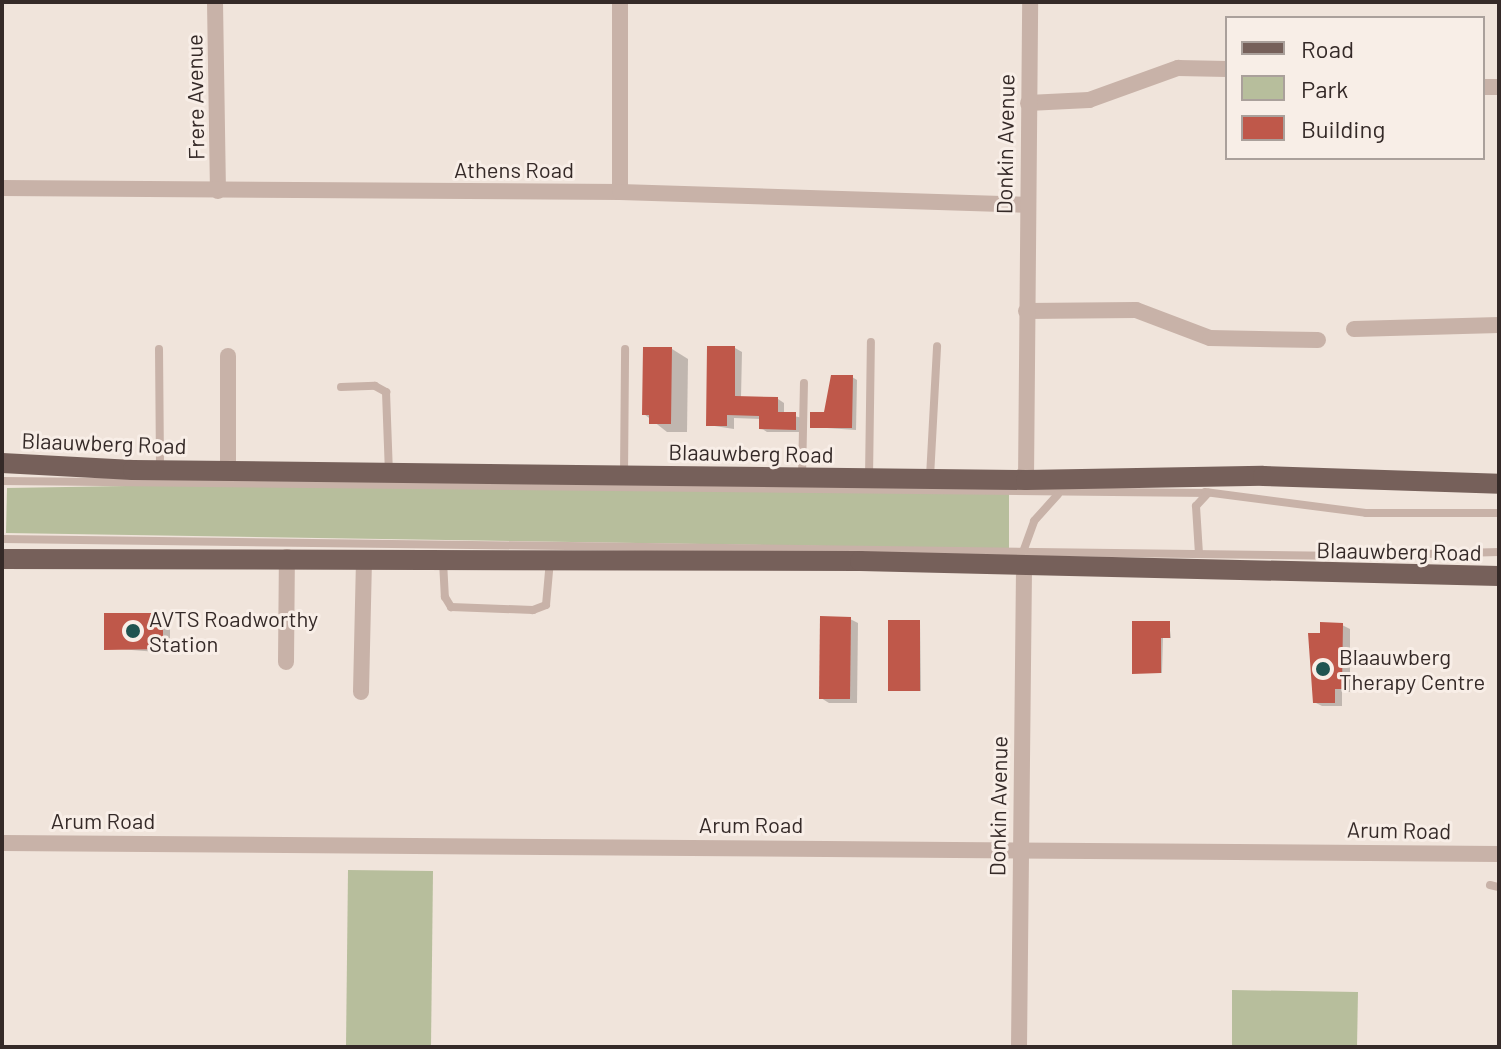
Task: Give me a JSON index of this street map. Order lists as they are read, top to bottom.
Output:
{
  "streets": {
    "main road": ["Blaauwberg Road"],
    "street": [
      "Frere Avenue",
      "Donkin Avenue",
      "Athens Road",
      "Arum Road"
    ]
  },
  "crossings": [
    ["Frere Avenue", "Athens Road"],
    ["Donkin Avenue", "Athens Road"],
    ["Donkin Avenue", "Blaauwberg Road"],
    ["Donkin Avenue", "Arum Road"]
  ],
  "places": ["AVTS Roadworthy Station", "Blaauwberg Therapy Centre"],
  "legend": ["Road", "Park", "Building"]
}
